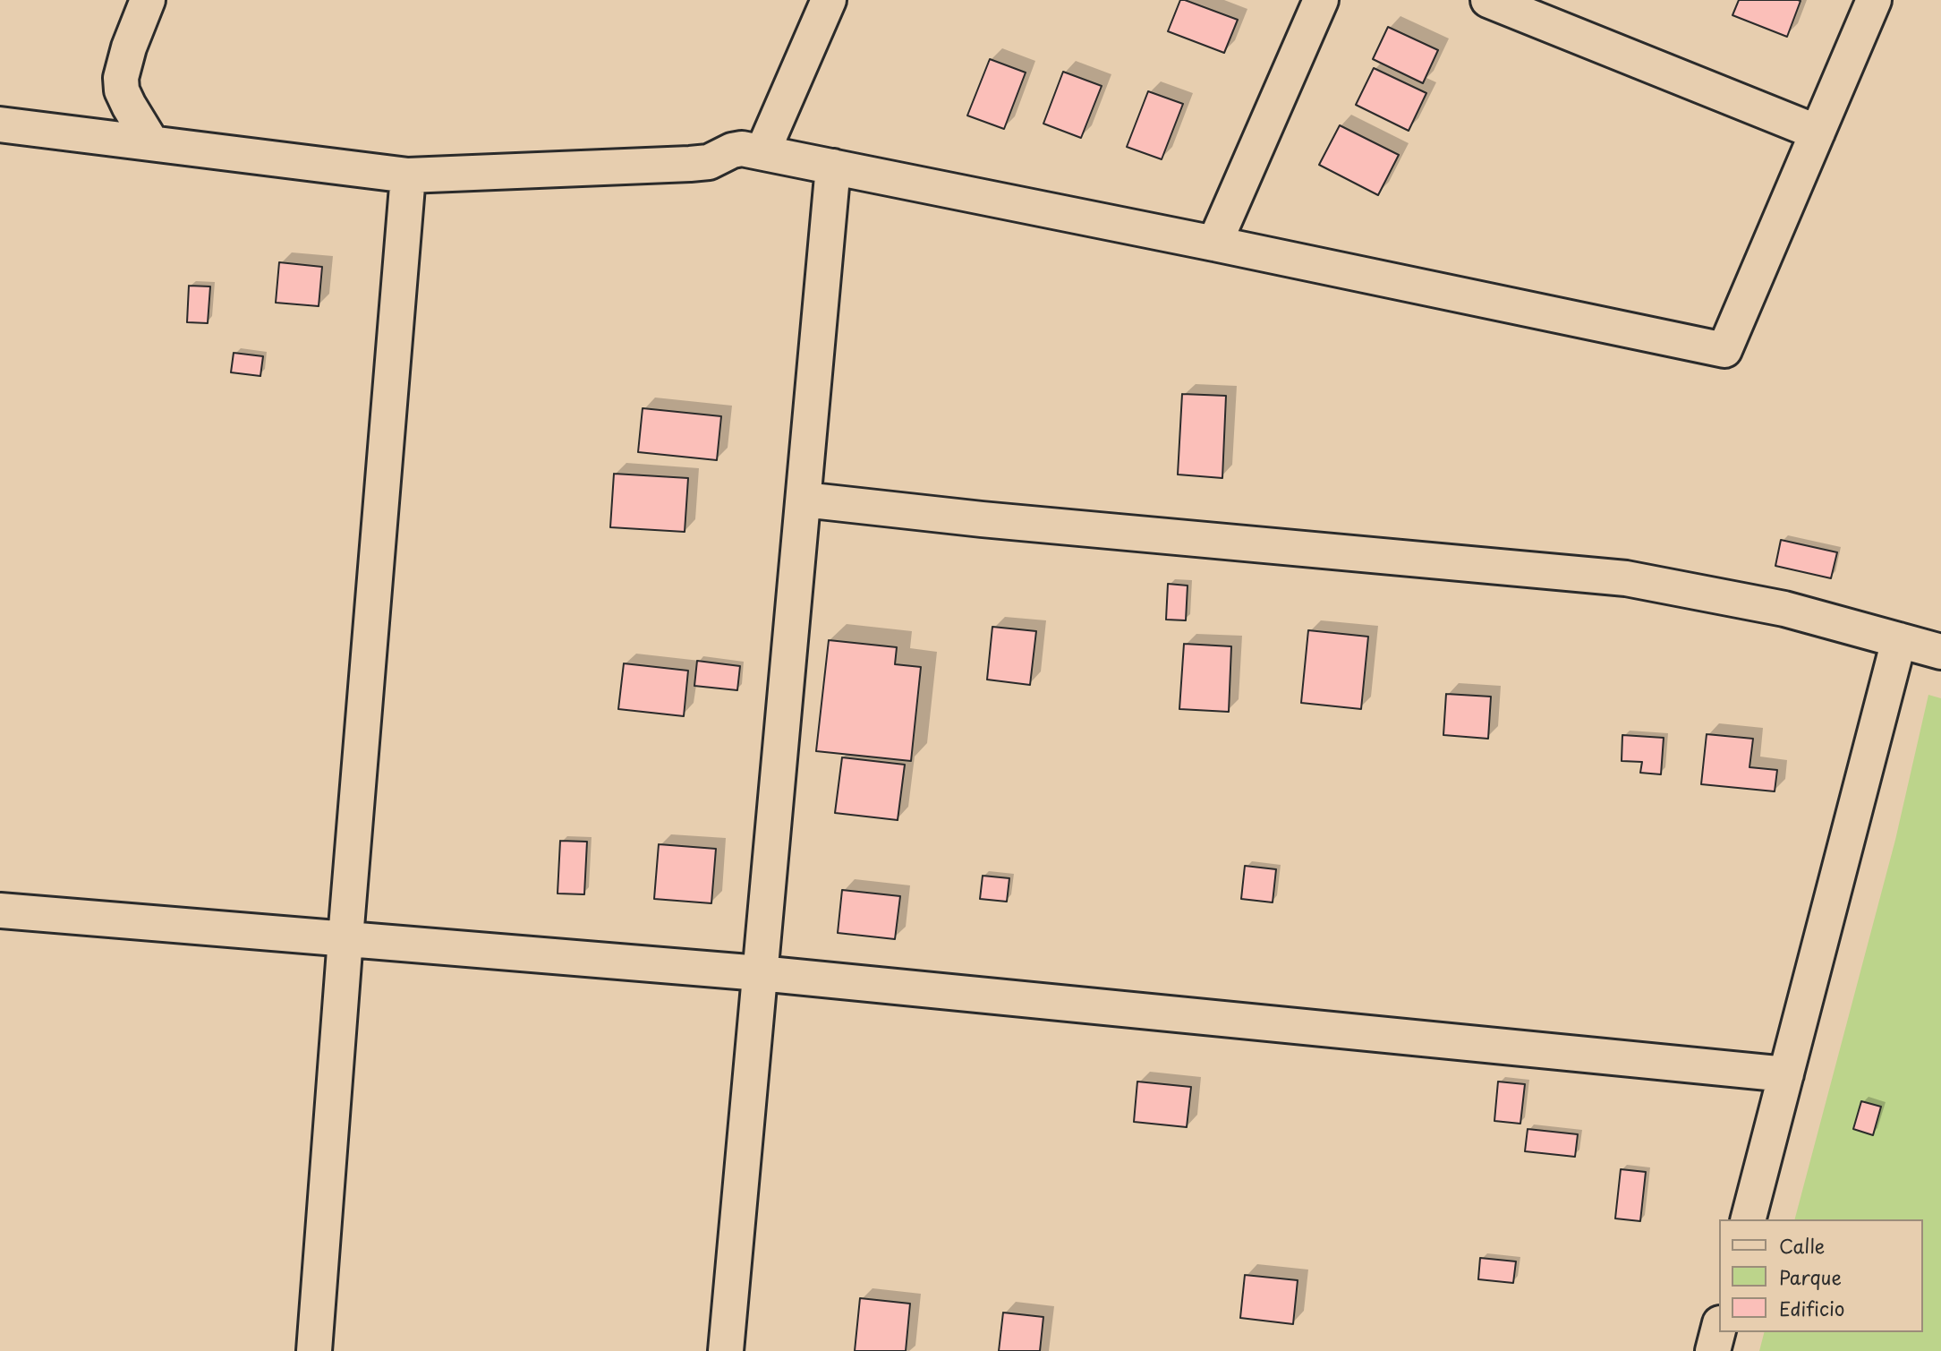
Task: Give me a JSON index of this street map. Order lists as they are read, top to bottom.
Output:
{
  "legend": ["Calle", "Parque", "Edificio"]
}
